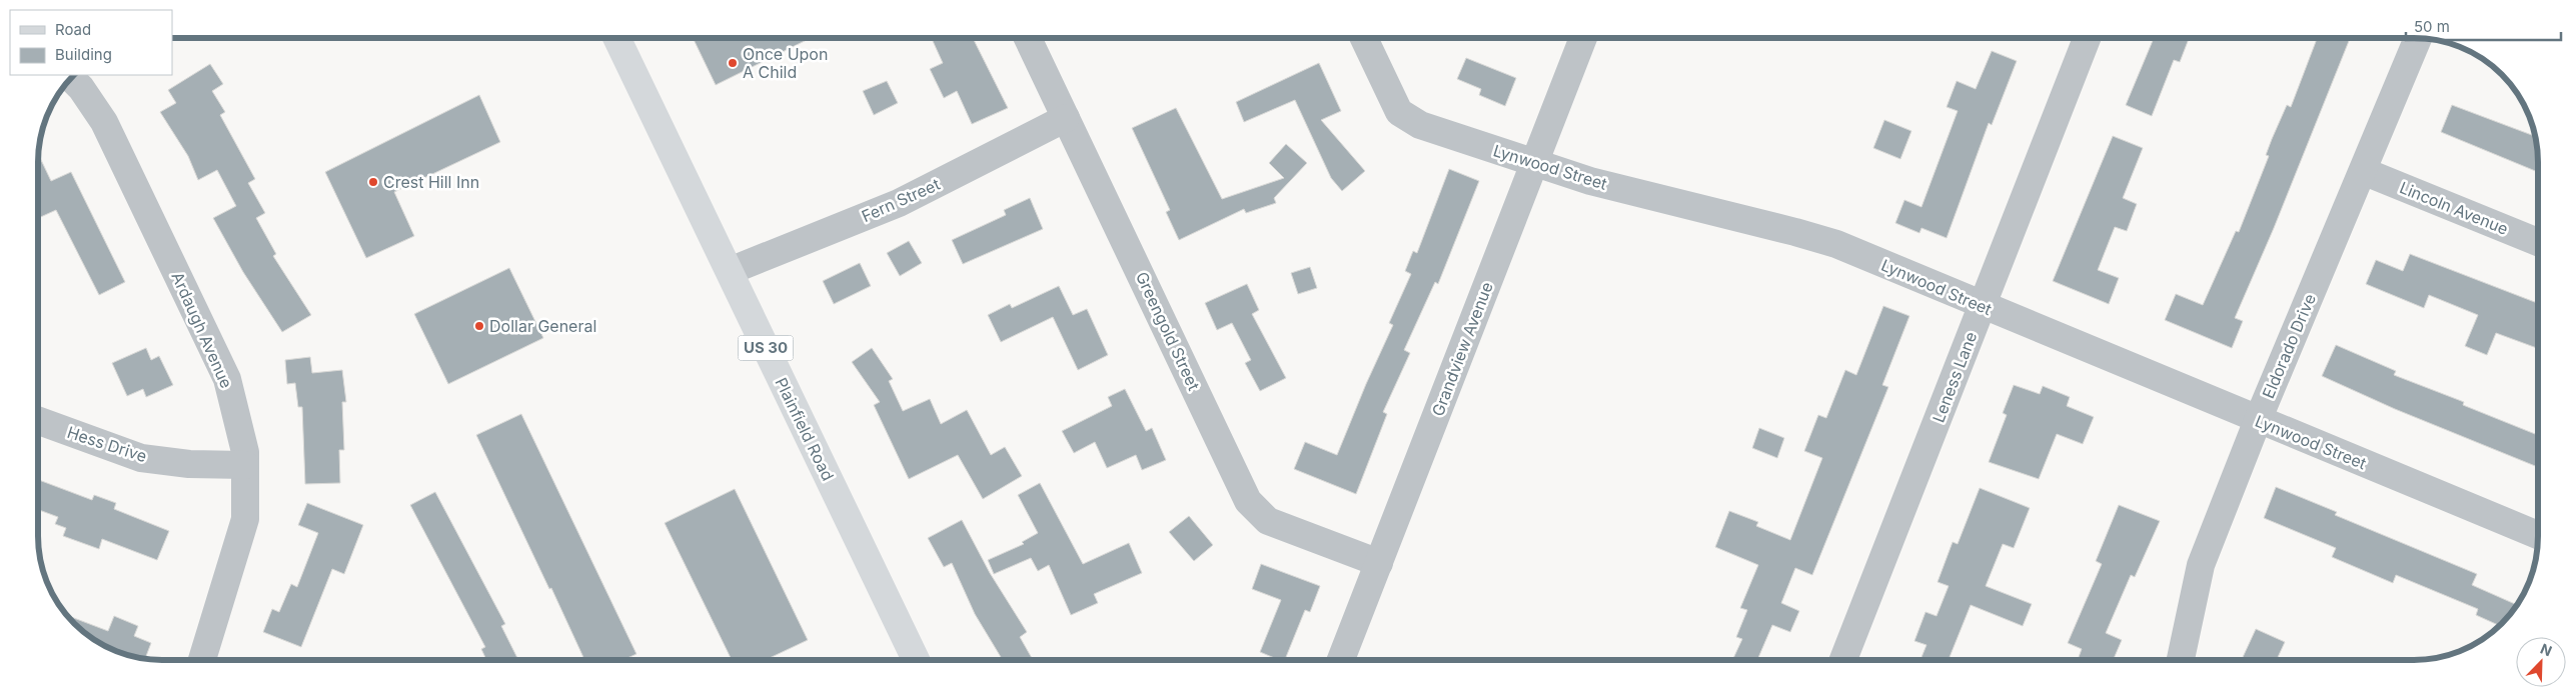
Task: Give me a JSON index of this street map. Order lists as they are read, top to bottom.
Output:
{
  "streets": {
    "main road": ["US 30", "Plainfield Road"],
    "street": [
      "Lynwood Street",
      "Fern Street",
      "Lincoln Avenue",
      "Ardaugh Avenue",
      "Greengold Street",
      "Eldorado Drive",
      "Grandview Avenue",
      "Leness Lane",
      "Hess Drive"
    ]
  },
  "crossings": [
    ["Lynwood Street", "Eldorado Drive"],
    ["Lynwood Street", "Grandview Avenue"],
    ["Lynwood Street", "Leness Lane"],
    ["Fern Street", "Greengold Street"],
    ["Fern Street", "Plainfield Road"],
    ["Lincoln Avenue", "Eldorado Drive"],
    ["Ardaugh Avenue", "Hess Drive"],
    ["Greengold Street", "Grandview Avenue"]
  ],
  "places": ["Once Upon A Child", "Crest Hill Inn", "Dollar General"],
  "legend": ["Road", "Building"],
  "scale_bar": "50 m",
  "north": "top right"
}
